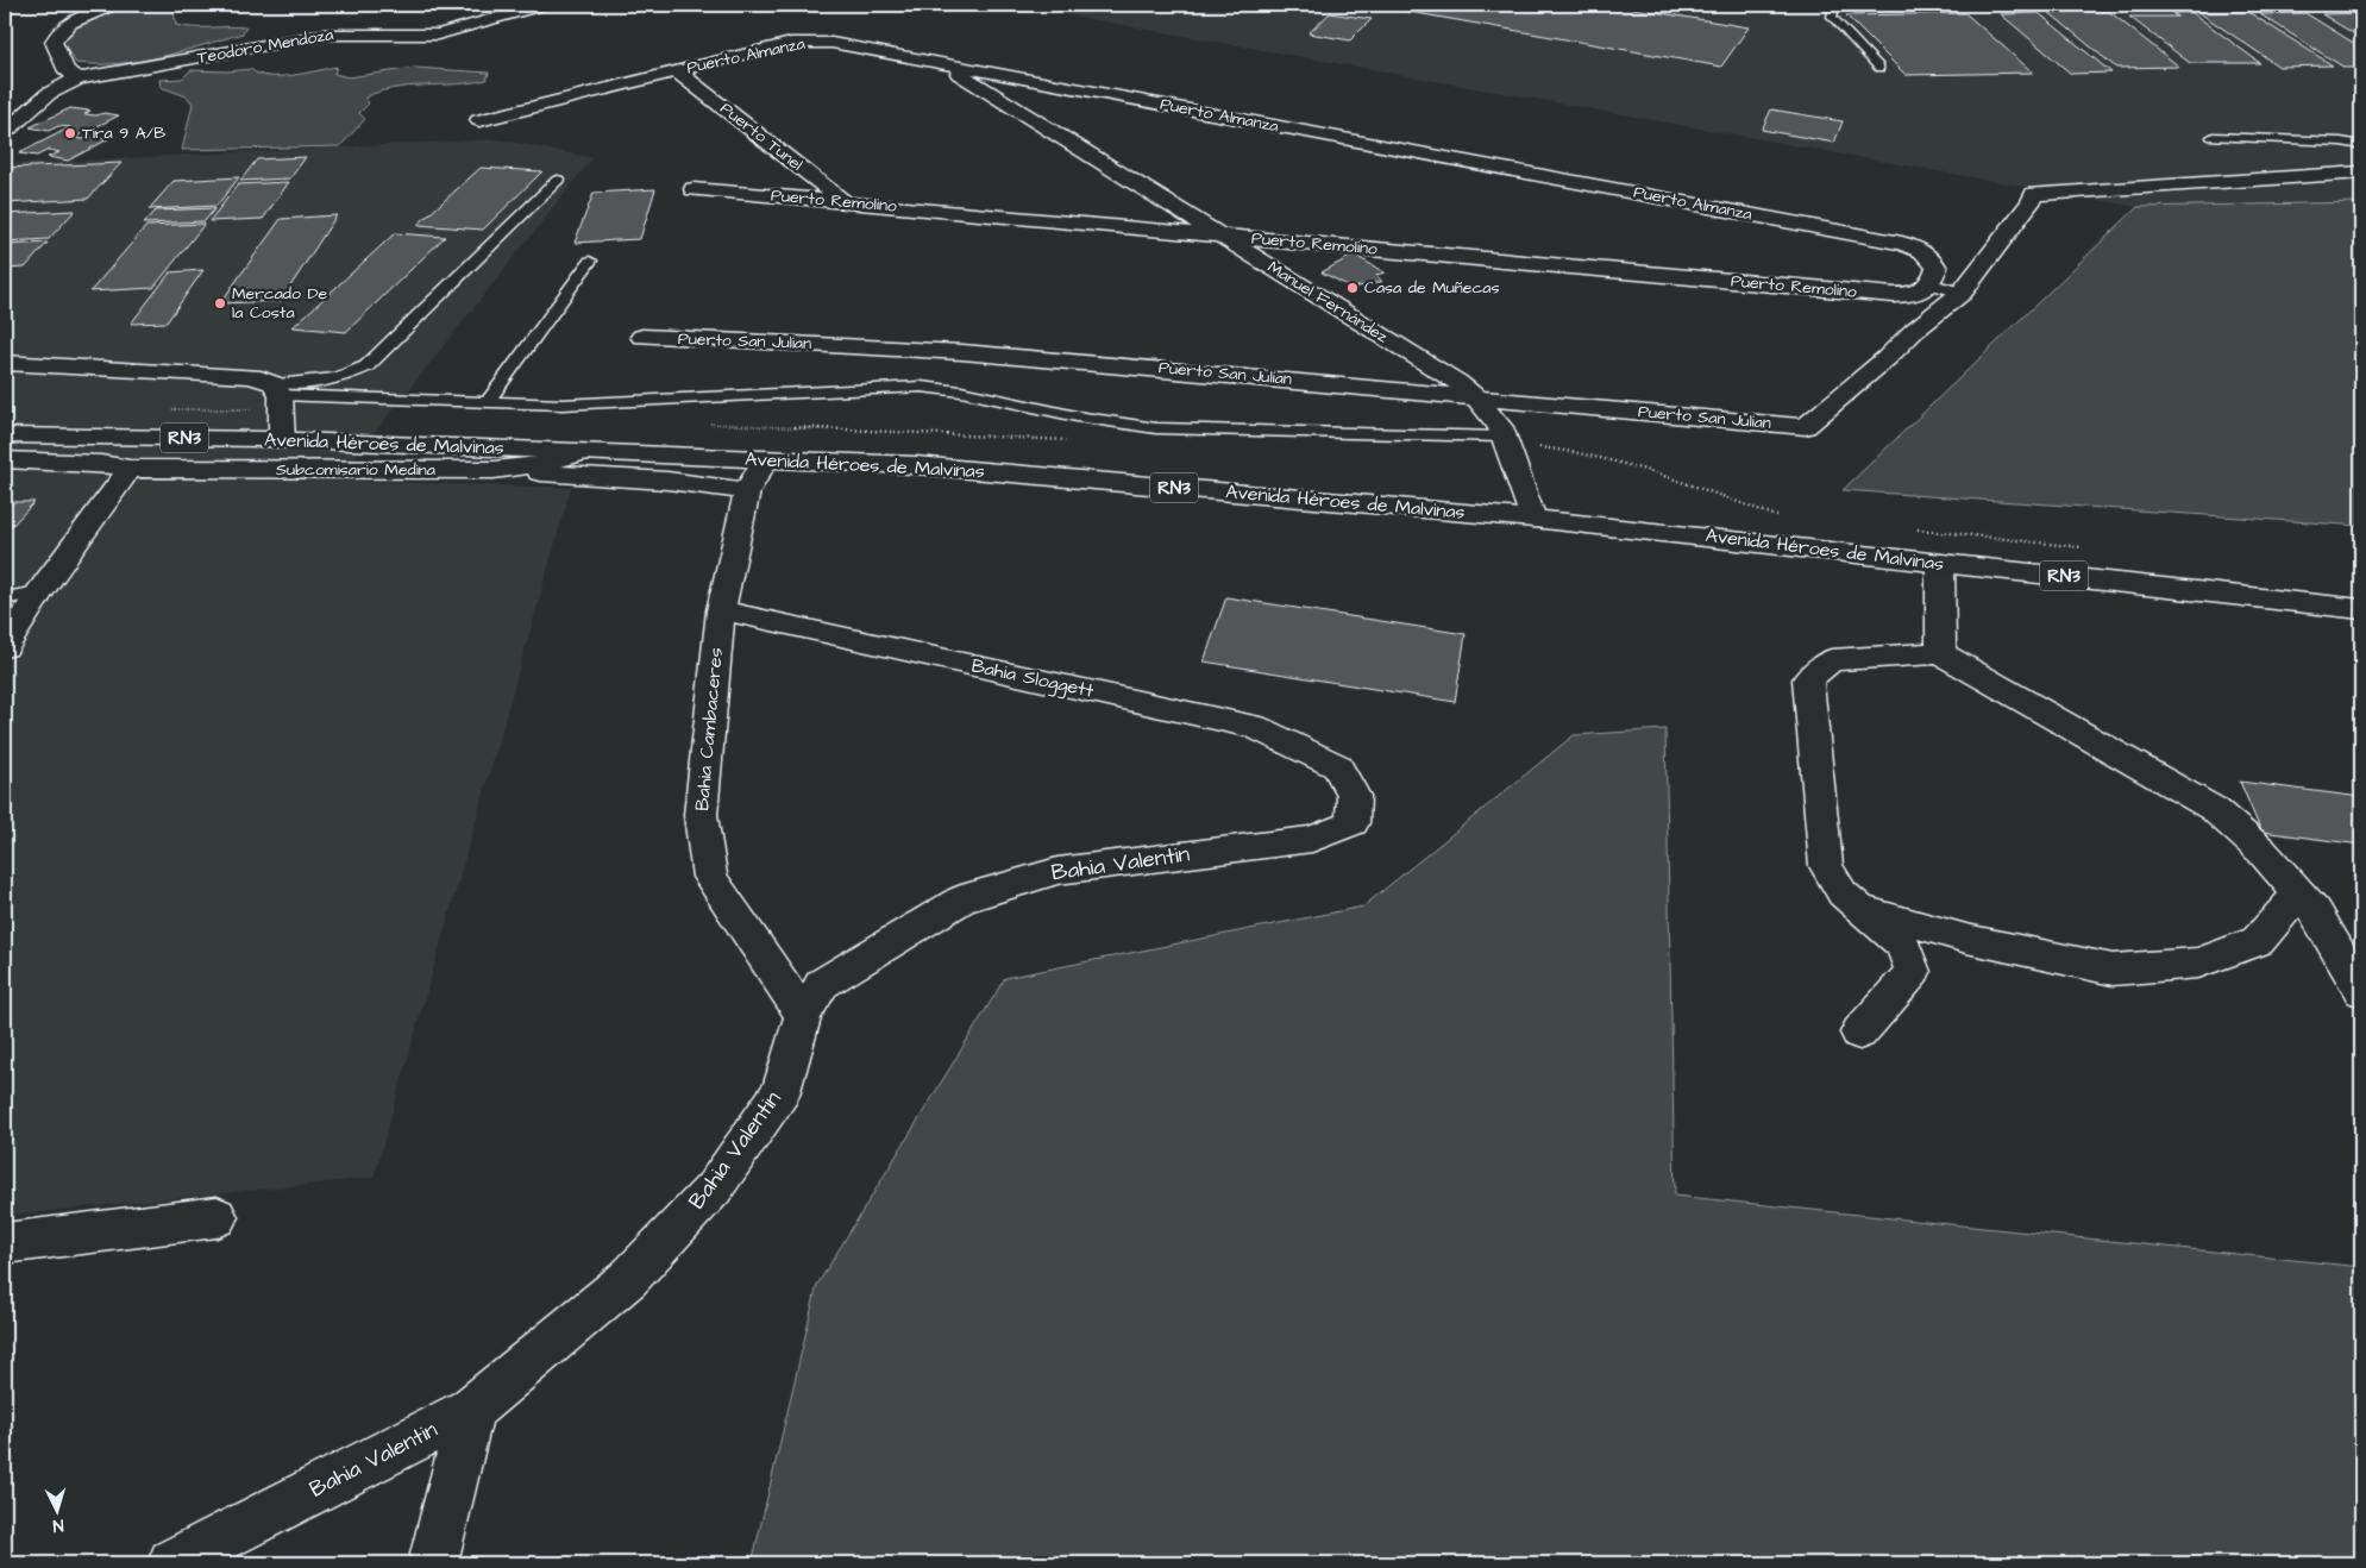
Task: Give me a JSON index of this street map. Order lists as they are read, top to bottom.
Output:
{
  "streets": {
    "main road": [
      "Teodoro Mendoza",
      "Puerto Almanza",
      "Puerto Tunel",
      "Puerto Remolino",
      "Manuel Fernández",
      "Puerto San Julian",
      "RN3",
      "Avenida Héroes de Malvinas",
      "Subcomisario Medina",
      "Bahia Sloggett",
      "Bahia Cambaceres",
      "Bahia Valentin"
    ]
  },
  "crossings": [
    ["Puerto Almanza", "Puerto Tunel"],
    ["Puerto Almanza", "Puerto Remolino"],
    ["Puerto Almanza", "Manuel Fernández"],
    ["Puerto Tunel", "Puerto Remolino"],
    ["Puerto Remolino", "Manuel Fernández"],
    ["Manuel Fernández", "Puerto San Julian"],
    ["Manuel Fernández", "Avenida Héroes de Malvinas"],
    ["Avenida Héroes de Malvinas", "Subcomisario Medina"],
    ["Avenida Héroes de Malvinas", "Bahia Cambaceres"],
    ["Bahia Sloggett", "Bahia Cambaceres"],
    ["Bahia Sloggett", "Bahia Valentin"],
    ["Bahia Cambaceres", "Bahia Valentin"]
  ],
  "places": ["Tira 9 A/B", "Casa de Muñecas", "Mercado De la Costa"],
  "north": "bottom"
}
